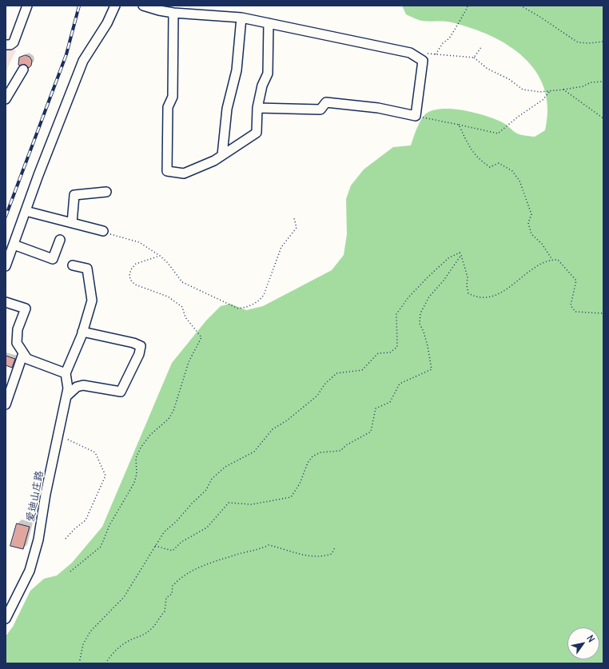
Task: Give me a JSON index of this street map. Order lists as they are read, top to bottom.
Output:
{
  "streets": {
    "street": ["爱迪山庄路"]
  },
  "north": "top right"
}
